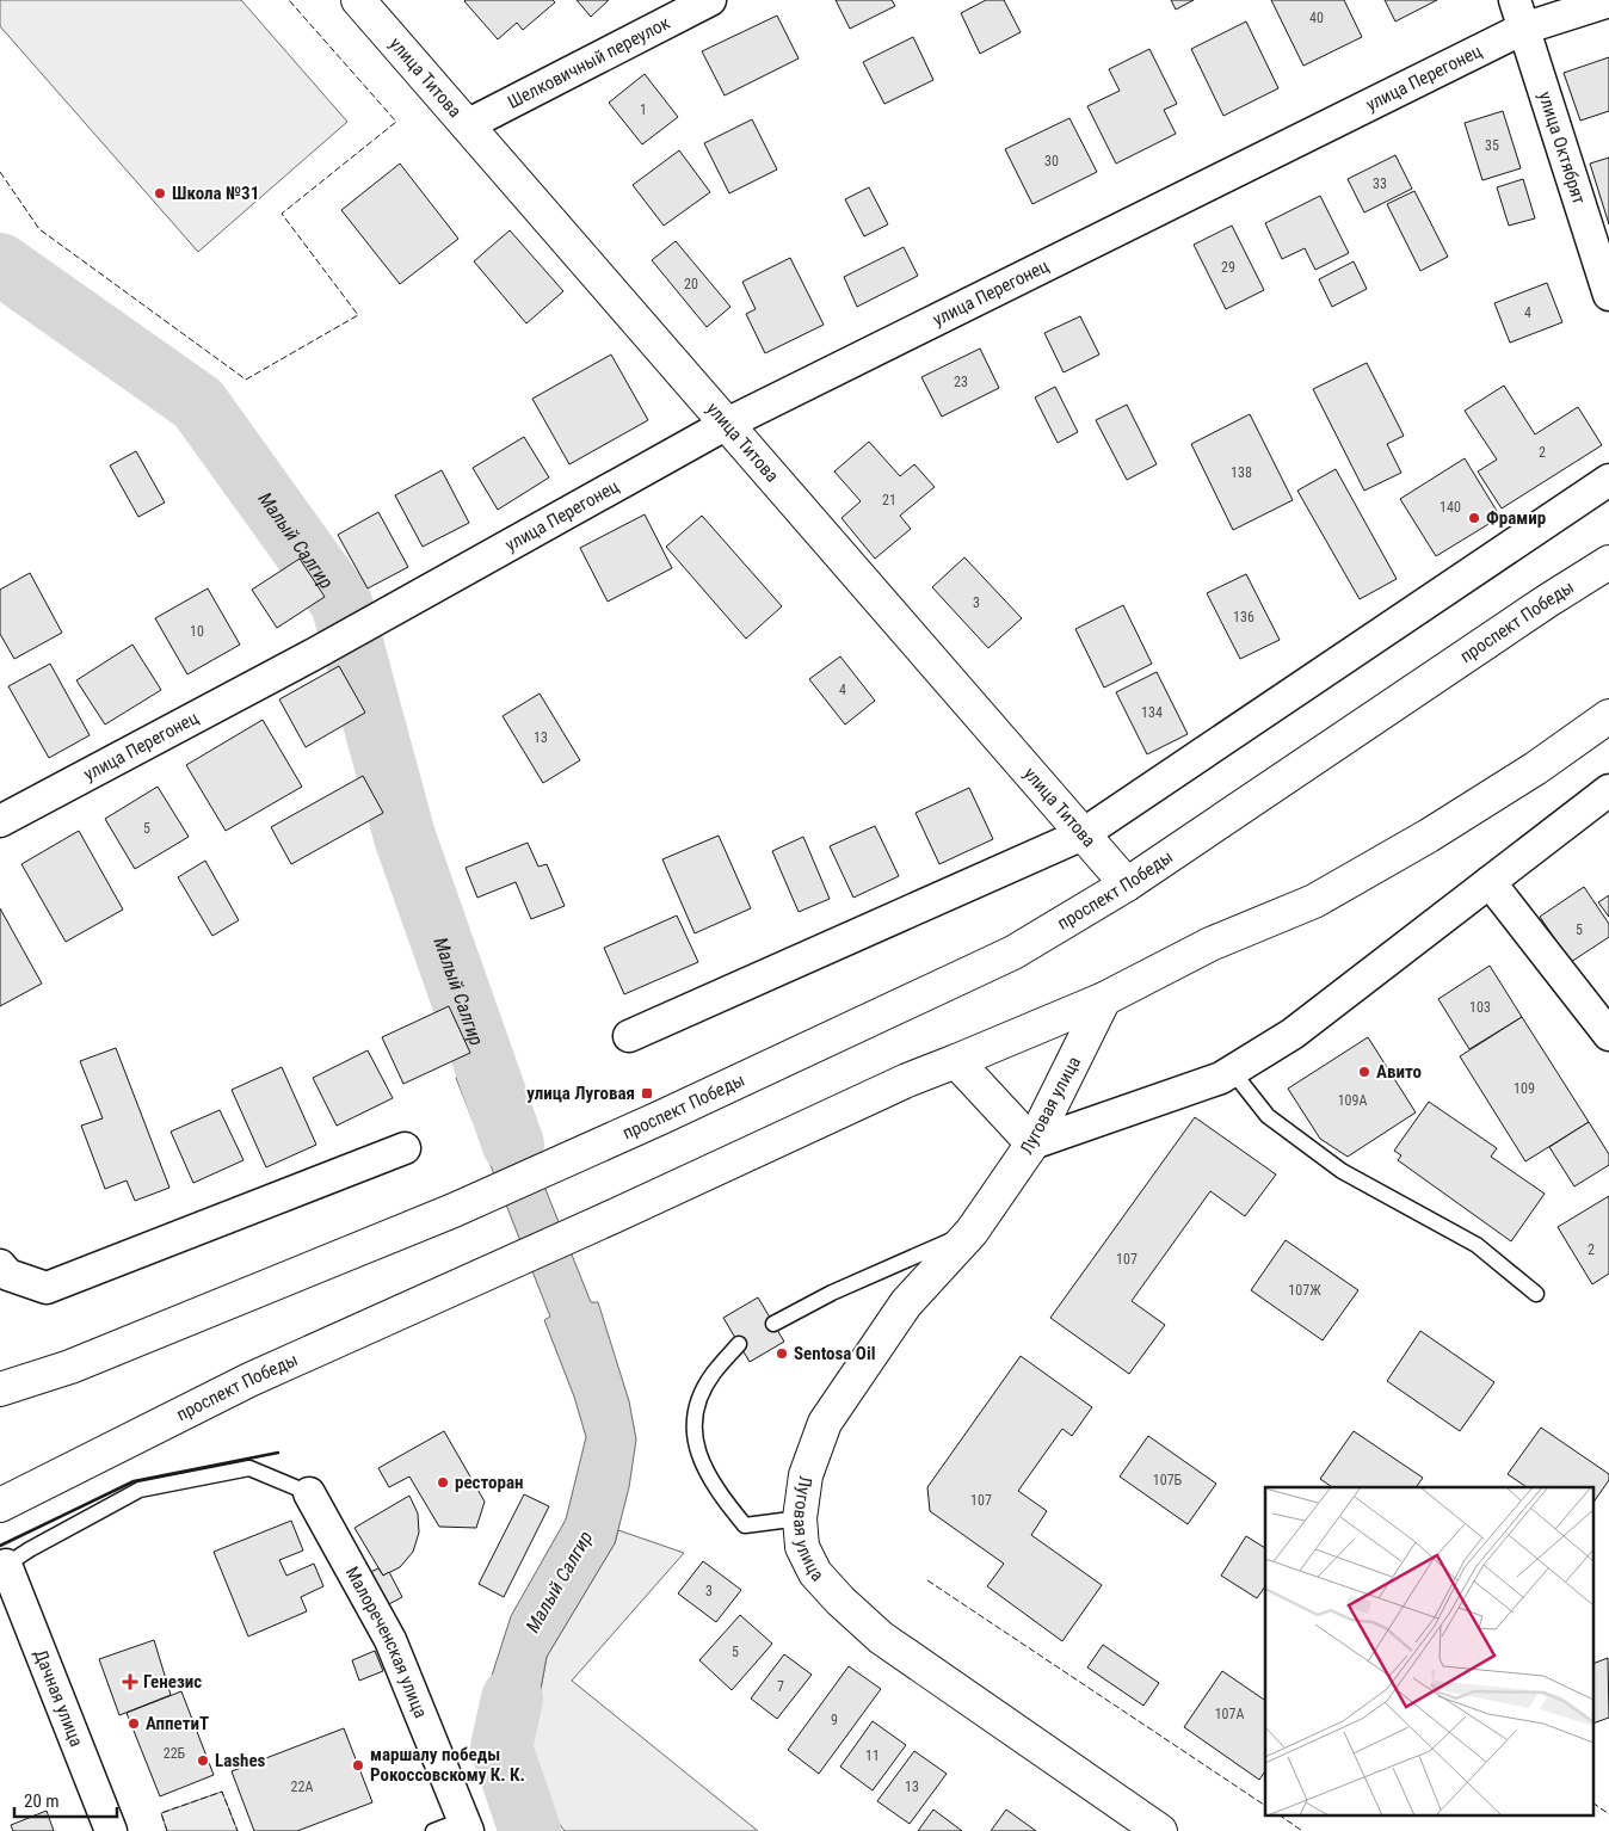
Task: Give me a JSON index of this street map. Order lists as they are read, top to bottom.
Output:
{
  "streets": {
    "main road": ["улица Титова", "проспект Победы", "Луговая улица"],
    "street": [
      "Шелковичный переулок",
      "улица Перегонец",
      "улица Октябрят",
      "Малореченская улица",
      "Дачная улица"
    ]
  },
  "crossings": [
    ["Шелковичный переулок", "улица Титова"],
    ["улица Титова", "улица Перегонец"],
    ["улица Титова", "проспект Победы"],
    ["улица Перегонец", "улица Октябрят"]
  ],
  "water": ["Малый Салгир"],
  "places": {
    "other": [
      "Школа №31",
      "Фрамир",
      "Авито",
      "Sentosa Oil",
      "ресторан",
      "АппетиТ",
      "Lashes",
      "маршалу победы Рокоссовскому К. К."
    ],
    "transit": ["улица Луговая"],
    "health": ["Генезис"]
  },
  "house_numbers": [
    "40",
    "1",
    "35",
    "30",
    "33",
    "29",
    "20",
    "4",
    "23",
    "2",
    "138",
    "21",
    "140",
    "3",
    "136",
    "10",
    "4",
    "134",
    "13",
    "5",
    "5",
    "103",
    "109",
    "109А",
    "2",
    "107",
    "107Ж",
    "107Б",
    "107",
    "3",
    "5",
    "7",
    "107А",
    "9",
    "22Б",
    "11",
    "22А",
    "13"
  ],
  "scale_bar": "20 m"
}
